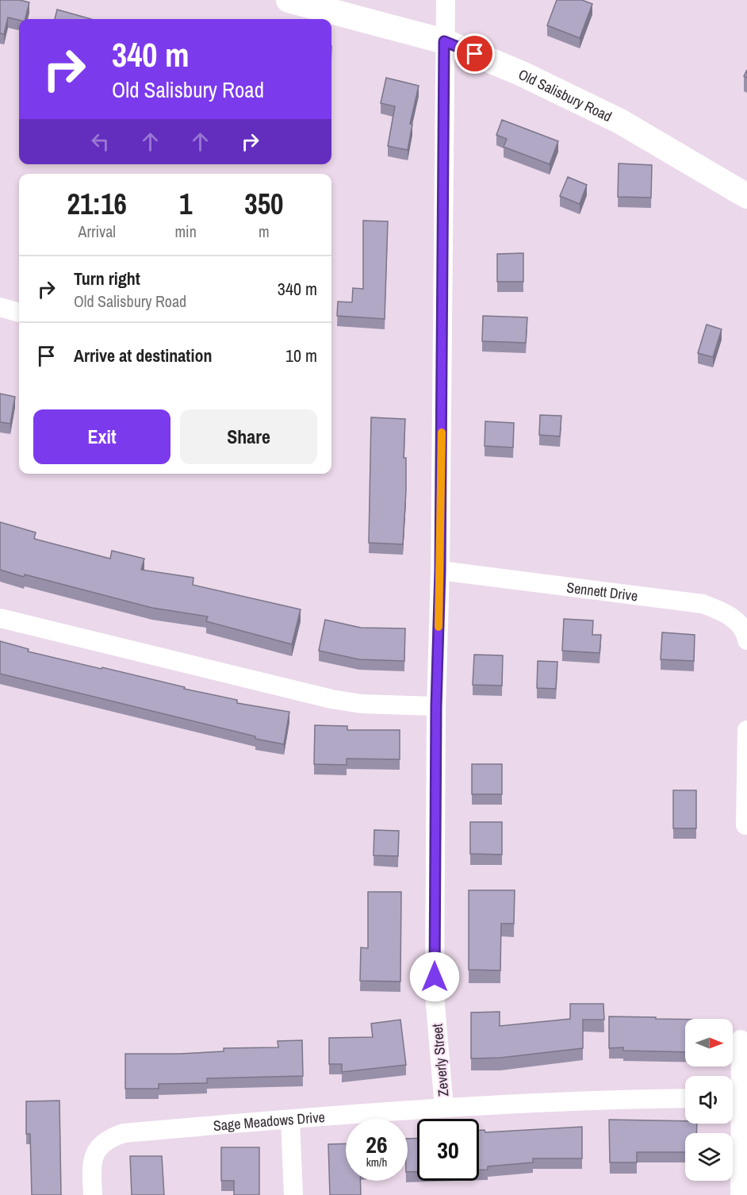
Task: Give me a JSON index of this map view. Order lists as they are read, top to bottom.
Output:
{
  "streets": {
    "main road": ["Old Salisbury Road"],
    "street": ["Sennett Drive", "Zeverly Street", "Sage Meadows Drive"]
  },
  "crossings": [
    ["Old Salisbury Road", "Zeverly Street"],
    ["Sennett Drive", "Zeverly Street"],
    ["Zeverly Street", "Sage Meadows Drive"]
  ],
  "north": "right",
  "page": {
    "turn": ["340 m", "Old Salisbury Road"],
    "eta": [
      "21:16",
      "Arrival",
      "1",
      "min",
      "350",
      "m"
    ],
    "list": [
      {
        "name": "Turn right",
        "note": "Old Salisbury Road",
        "value": "340 m"
      },
      {
        "name": "Arrive at destination",
        "value": "10 m"
      }
    ],
    "buttons": ["Exit", "Share"],
    "speed": "26 km/h",
    "limit": "30"
  }
}
